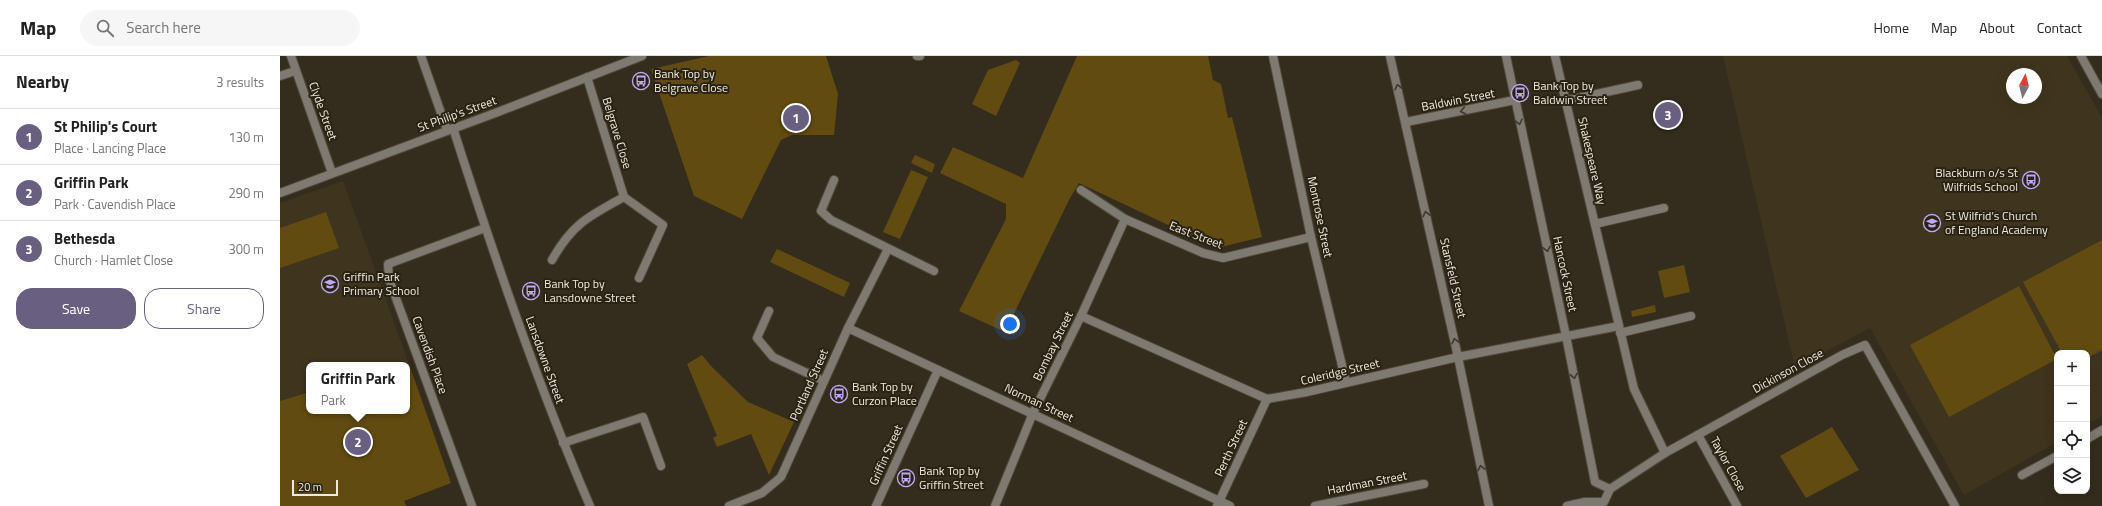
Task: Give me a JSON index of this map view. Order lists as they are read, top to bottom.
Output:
{
  "streets": {
    "street": [
      "Baldwin Street",
      "Clyde Street",
      "St Philip's Street",
      "Belgrave Close",
      "Shakespeare Way",
      "Montrose Street",
      "East Street",
      "Hancock Street",
      "Stansfeld Street",
      "Bombay Street",
      "Cavendish Place",
      "Lansdowne Street",
      "Dickinson Close",
      "Coleridge Street",
      "Portland Street",
      "Norman Street",
      "Perth Street",
      "Griffin Street",
      "Taylor Close",
      "Hardman Street"
    ]
  },
  "crossings": [
    ["Baldwin Street", "Hancock Street"],
    ["Baldwin Street", "Stansfeld Street"],
    ["Clyde Street", "St Philip's Street"],
    ["St Philip's Street", "Belgrave Close"],
    ["St Philip's Street", "Lansdowne Street"],
    ["Shakespeare Way", "Dickinson Close"],
    ["Shakespeare Way", "Coleridge Street"],
    ["Montrose Street", "East Street"],
    ["Montrose Street", "Coleridge Street"],
    ["East Street", "Bombay Street"],
    ["Hancock Street", "Dickinson Close"],
    ["Hancock Street", "Coleridge Street"],
    ["Stansfeld Street", "Coleridge Street"],
    ["Bombay Street", "Norman Street"],
    ["Cavendish Place", "Lansdowne Street"],
    ["Dickinson Close", "Taylor Close"],
    ["Coleridge Street", "Perth Street"],
    ["Portland Street", "Norman Street"],
    ["Norman Street", "Perth Street"],
    ["Norman Street", "Griffin Street"]
  ],
  "one_way": ["Baldwin Street", "Hancock Street", "Stansfeld Street"],
  "places": {
    "bus stop": [
      "Bank Top by Belgrave Close",
      "Bank Top by Baldwin Street",
      "Blackburn o/s St Wilfrids School",
      "Bank Top by Lansdowne Street",
      "Bank Top by Curzon Place",
      "Bank Top by Griffin Street"
    ],
    "school or university": ["St Wilfrid's Church of England Academy", "Griffin Park Primary School"]
  },
  "scale_bar": "20 m",
  "north": "top",
  "page": {
    "header": "Map",
    "search": "Search here",
    "nav": [
      "Home",
      "Map",
      "About",
      "Contact"
    ],
    "heading": ["Nearby", "3 results"],
    "pins": ["3", "1", "2"],
    "list": [
      {
        "mark": "1",
        "name": "St Philip's Court",
        "note": "Place · Lancing Place",
        "value": "130 m"
      },
      {
        "mark": "2",
        "name": "Griffin Park",
        "note": "Park · Cavendish Place",
        "value": "290 m"
      },
      {
        "mark": "3",
        "name": "Bethesda",
        "note": "Church · Hamlet Close",
        "value": "300 m"
      }
    ],
    "buttons": ["Save", "Share"],
    "map_buttons": ["+", "−"],
    "popup": ["Griffin Park", "Park"],
    "scale": "20 m"
  }
}
